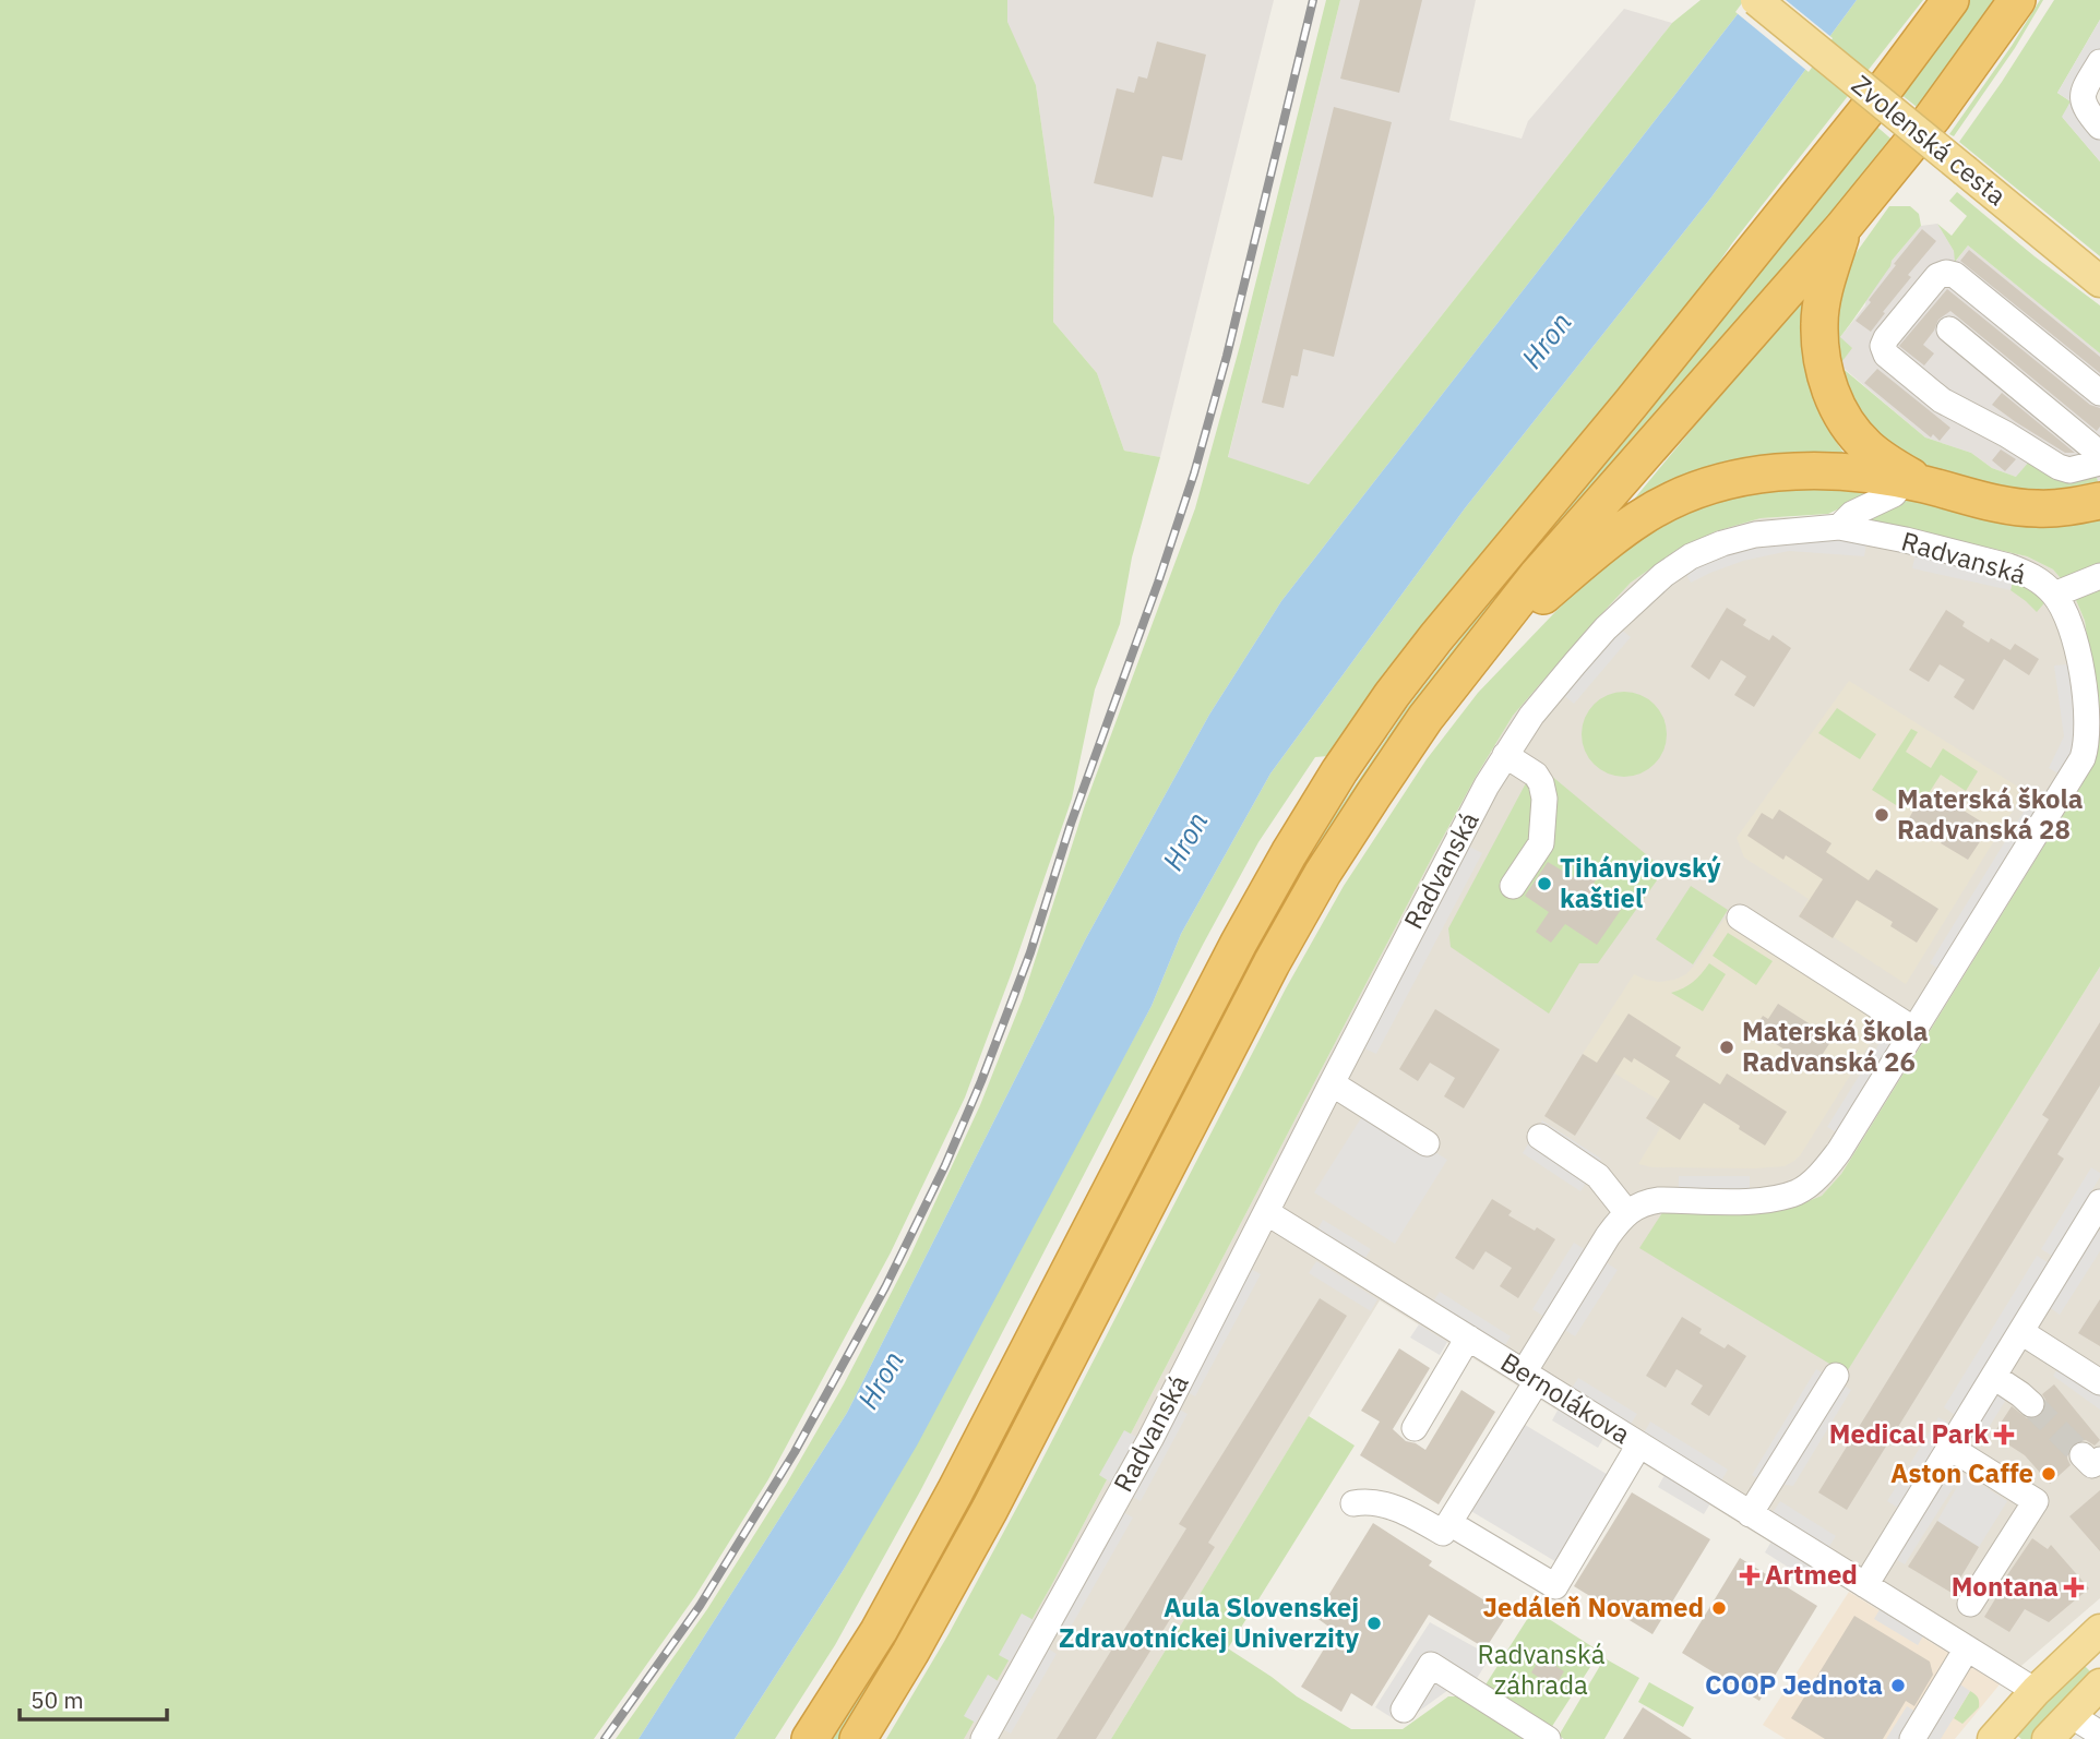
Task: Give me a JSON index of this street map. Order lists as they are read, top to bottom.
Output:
{
  "streets": {
    "main road": ["Zvolenská cesta"],
    "street": ["Radvanská", "Bernolákova"]
  },
  "crossings": [
    ["Radvanská", "Bernolákova"]
  ],
  "water": ["Hron"],
  "parks": ["Radvanská záhrada"],
  "places": {
    "other": [
      "Materská škola Radvanská 28",
      "Tihányiovský kaštieľ",
      "Materská škola Radvanská 26",
      "Aston Caffe",
      "Jedáleň Novamed",
      "Aula Slovenskej Zdravotníckej Univerzity",
      "COOP Jednota"
    ],
    "health": ["Medical Park", "Artmed", "Montana"]
  },
  "scale_bar": "50 m"
}
